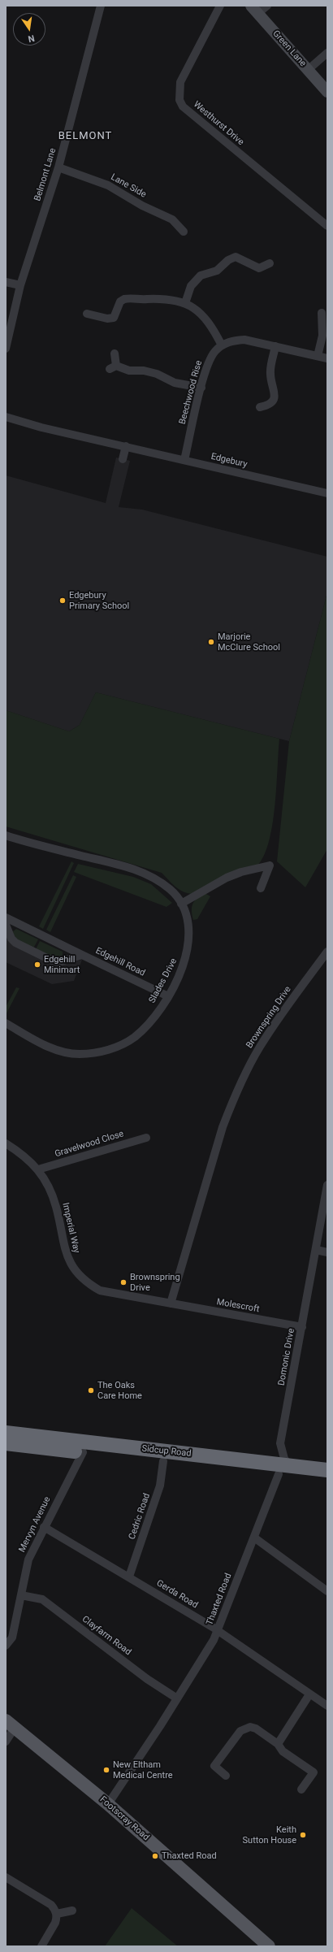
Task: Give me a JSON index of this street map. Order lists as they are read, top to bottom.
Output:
{
  "streets": {
    "highway": ["Sidcup Road"],
    "main road": ["Green Lane", "Footscray Road"],
    "street": [
      "Westhurst Drive",
      "Belmont Lane",
      "Lane Side",
      "Beechwood Rise",
      "Edgebury",
      "Edgehill Road",
      "Slades Drive",
      "Brownspring Drive",
      "Gravelwood Close",
      "Imperial Way",
      "Molescroft",
      "Domonic Drive",
      "Cedric Road",
      "Mervyn Avenue",
      "Gerda Road",
      "Thaxted Road",
      "Clayfarm Road"
    ]
  },
  "crossings": [
    ["Belmont Lane", "Lane Side"],
    ["Beechwood Rise", "Edgebury"],
    ["Edgehill Road", "Slades Drive"],
    ["Brownspring Drive", "Imperial Way"],
    ["Brownspring Drive", "Molescroft"],
    ["Gravelwood Close", "Imperial Way"],
    ["Imperial Way", "Molescroft"],
    ["Molescroft", "Domonic Drive"],
    ["Domonic Drive", "Sidcup Road"],
    ["Domonic Drive", "Thaxted Road"],
    ["Sidcup Road", "Cedric Road"],
    ["Sidcup Road", "Mervyn Avenue"],
    ["Sidcup Road", "Thaxted Road"],
    ["Cedric Road", "Gerda Road"],
    ["Mervyn Avenue", "Gerda Road"],
    ["Mervyn Avenue", "Clayfarm Road"],
    ["Gerda Road", "Thaxted Road"],
    ["Thaxted Road", "Clayfarm Road"],
    ["Thaxted Road", "Footscray Road"]
  ],
  "districts": ["BELMONT"],
  "places": [
    "Edgebury Primary School",
    "Marjorie McClure School",
    "Edgehill Minimart",
    "Brownspring Drive",
    "The Oaks Care Home",
    "New Eltham Medical Centre",
    "Keith Sutton House",
    "Thaxted Road"
  ],
  "north": "bottom"
}
